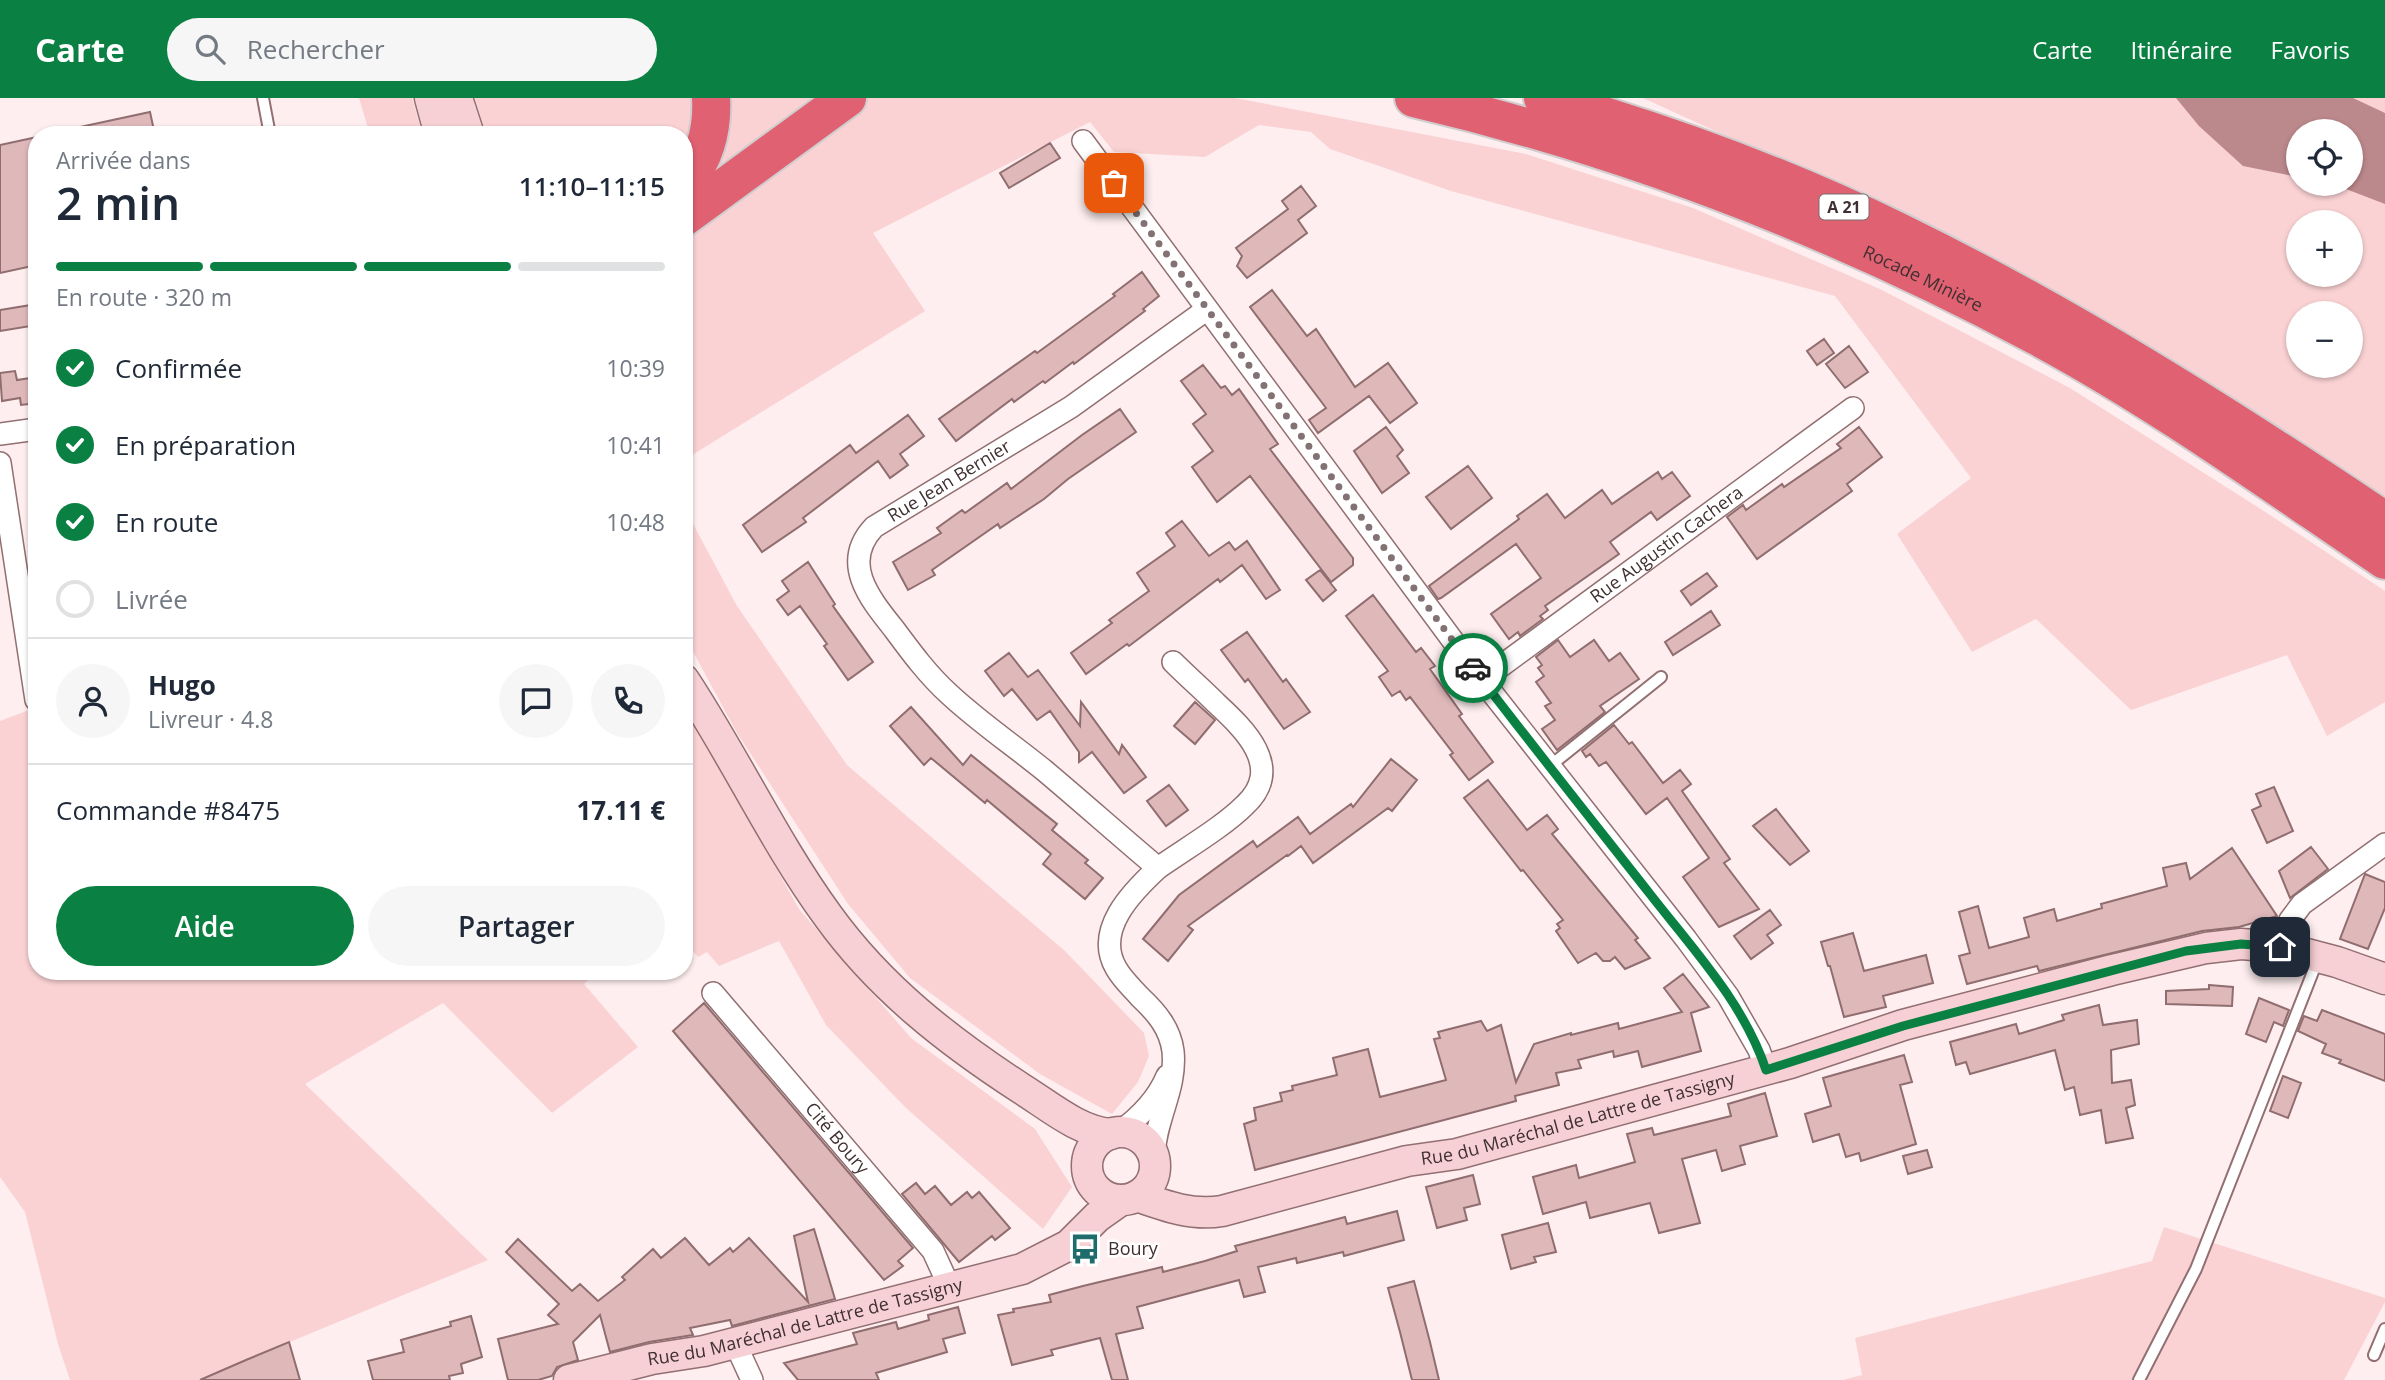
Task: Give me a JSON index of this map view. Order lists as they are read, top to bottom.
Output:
{
  "streets": {
    "highway": ["A 21", "Rocade Minière"],
    "street": [
      "Rue Jean Bernier",
      "Rue Augustin Cachera",
      "Rue du Maréchal de Lattre de Tassigny",
      "Cité Boury"
    ]
  },
  "crossings": [
    ["Rue du Maréchal de Lattre de Tassigny", "Cité Boury"]
  ],
  "places": {
    "bus stop": ["Boury"]
  },
  "page": {
    "header": "Carte",
    "search": "Rechercher",
    "nav": ["Carte", "Itinéraire", "Favoris"],
    "map_buttons": ["+", "−"],
    "heading": ["2 min", "Arrivée dans", "11:10–11:15"],
    "panel": [
      "Hugo",
      "Livreur · 4.8",
      "Commande #8475",
      "17.11 €"
    ],
    "bar": "En route · 320 m",
    "list": [
      ["Confirmée", "10:39"],
      ["En préparation", "10:41"],
      ["En route", "10:48"],
      "Livrée"
    ],
    "buttons": ["Aide", "Partager"]
  }
}
